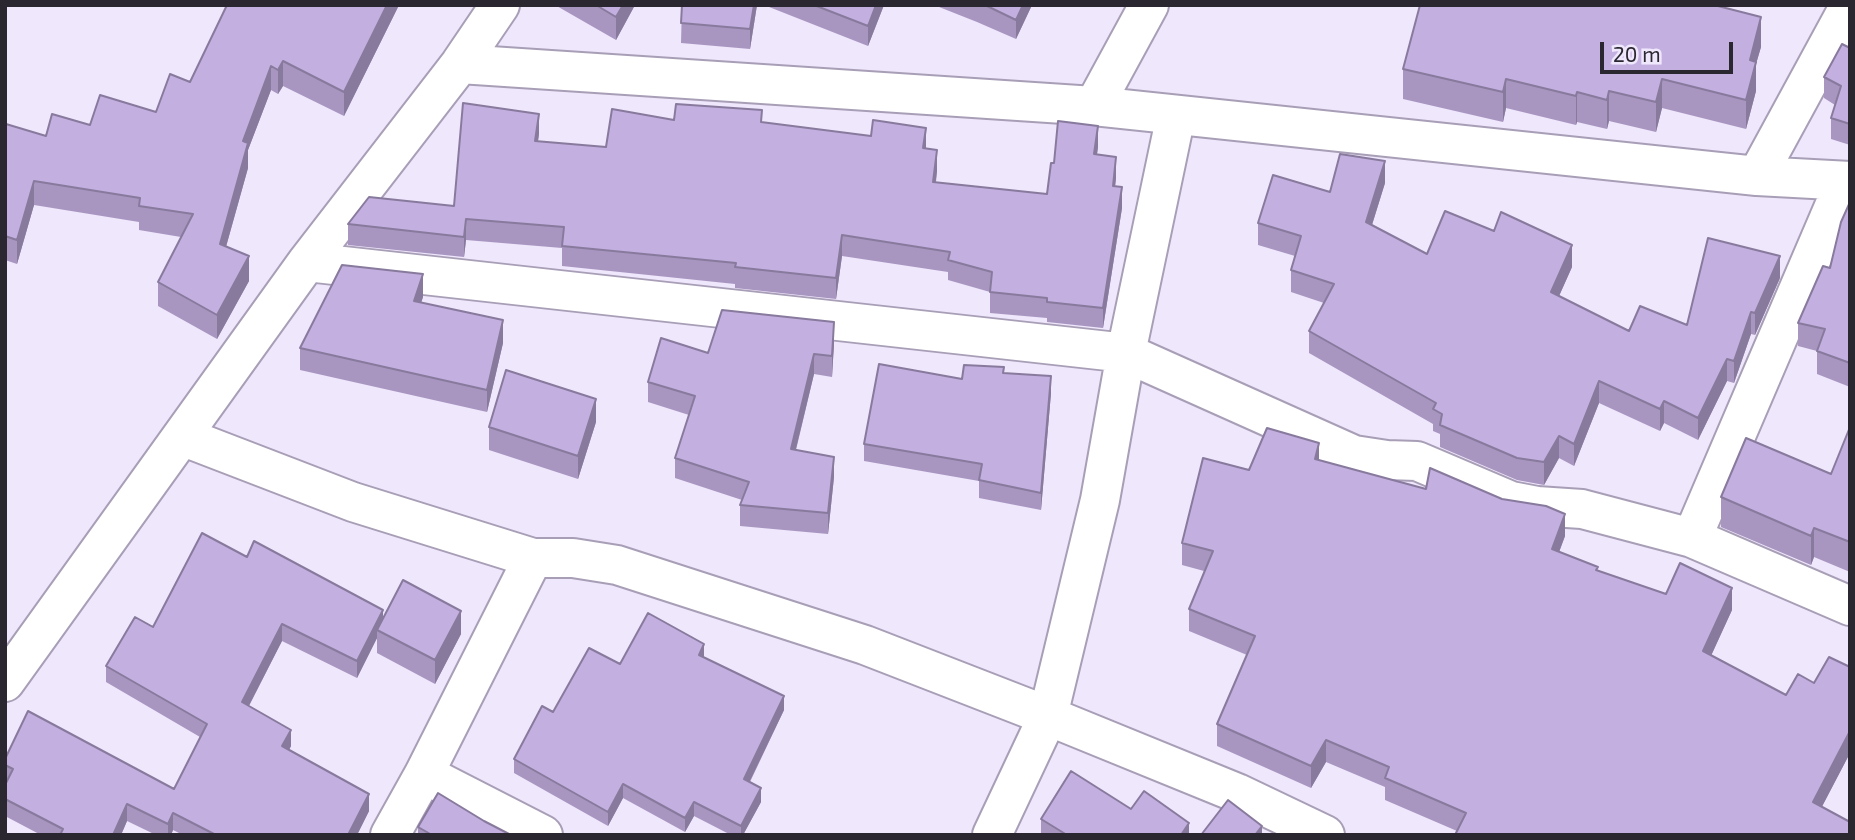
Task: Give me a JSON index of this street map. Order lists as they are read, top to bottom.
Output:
{
  "scale_bar": "20 m"
}
